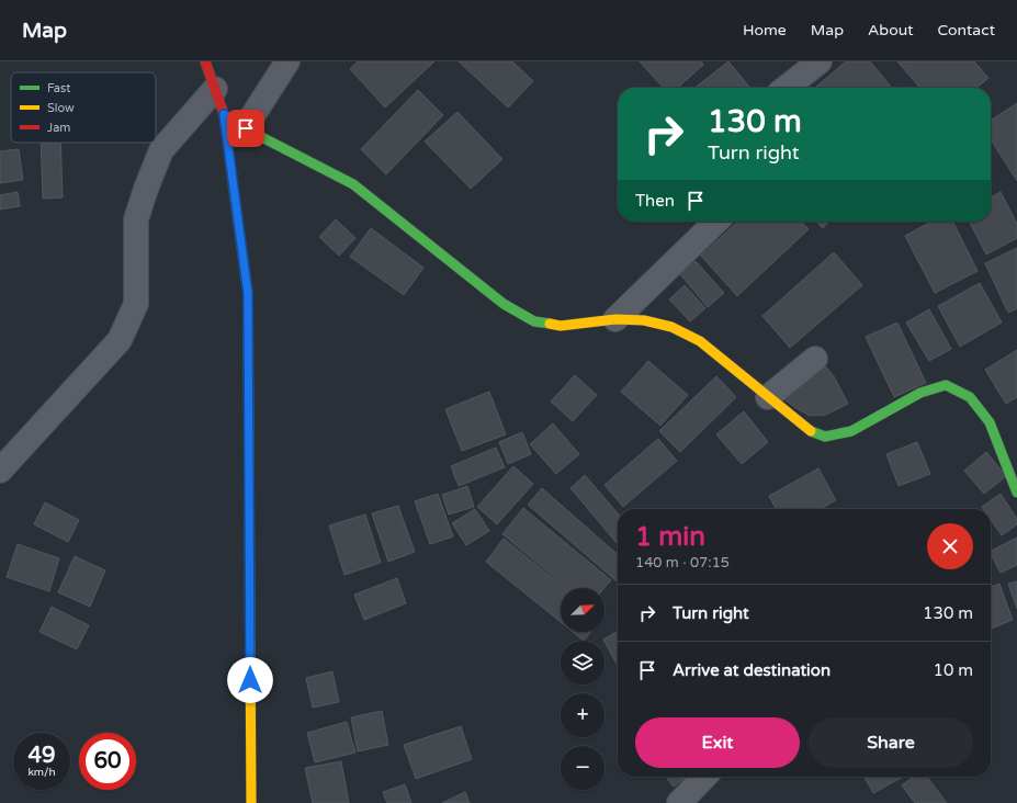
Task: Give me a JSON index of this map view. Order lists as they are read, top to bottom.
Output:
{
  "legend": ["Fast", "Slow", "Jam"],
  "north": "top right",
  "page": {
    "header": "Map",
    "nav": [
      "Home",
      "Map",
      "About",
      "Contact"
    ],
    "turn": ["130 m", "Turn right"],
    "then": "Then",
    "heading": ["1 min", "140 m · 07:15"],
    "list": [
      {
        "name": "Turn right",
        "value": "130 m"
      },
      {
        "name": "Arrive at destination",
        "value": "10 m"
      }
    ],
    "map_buttons": ["+", "−"],
    "buttons": ["Exit", "Share"],
    "speed": "49 km/h",
    "limit": "60"
  }
}
